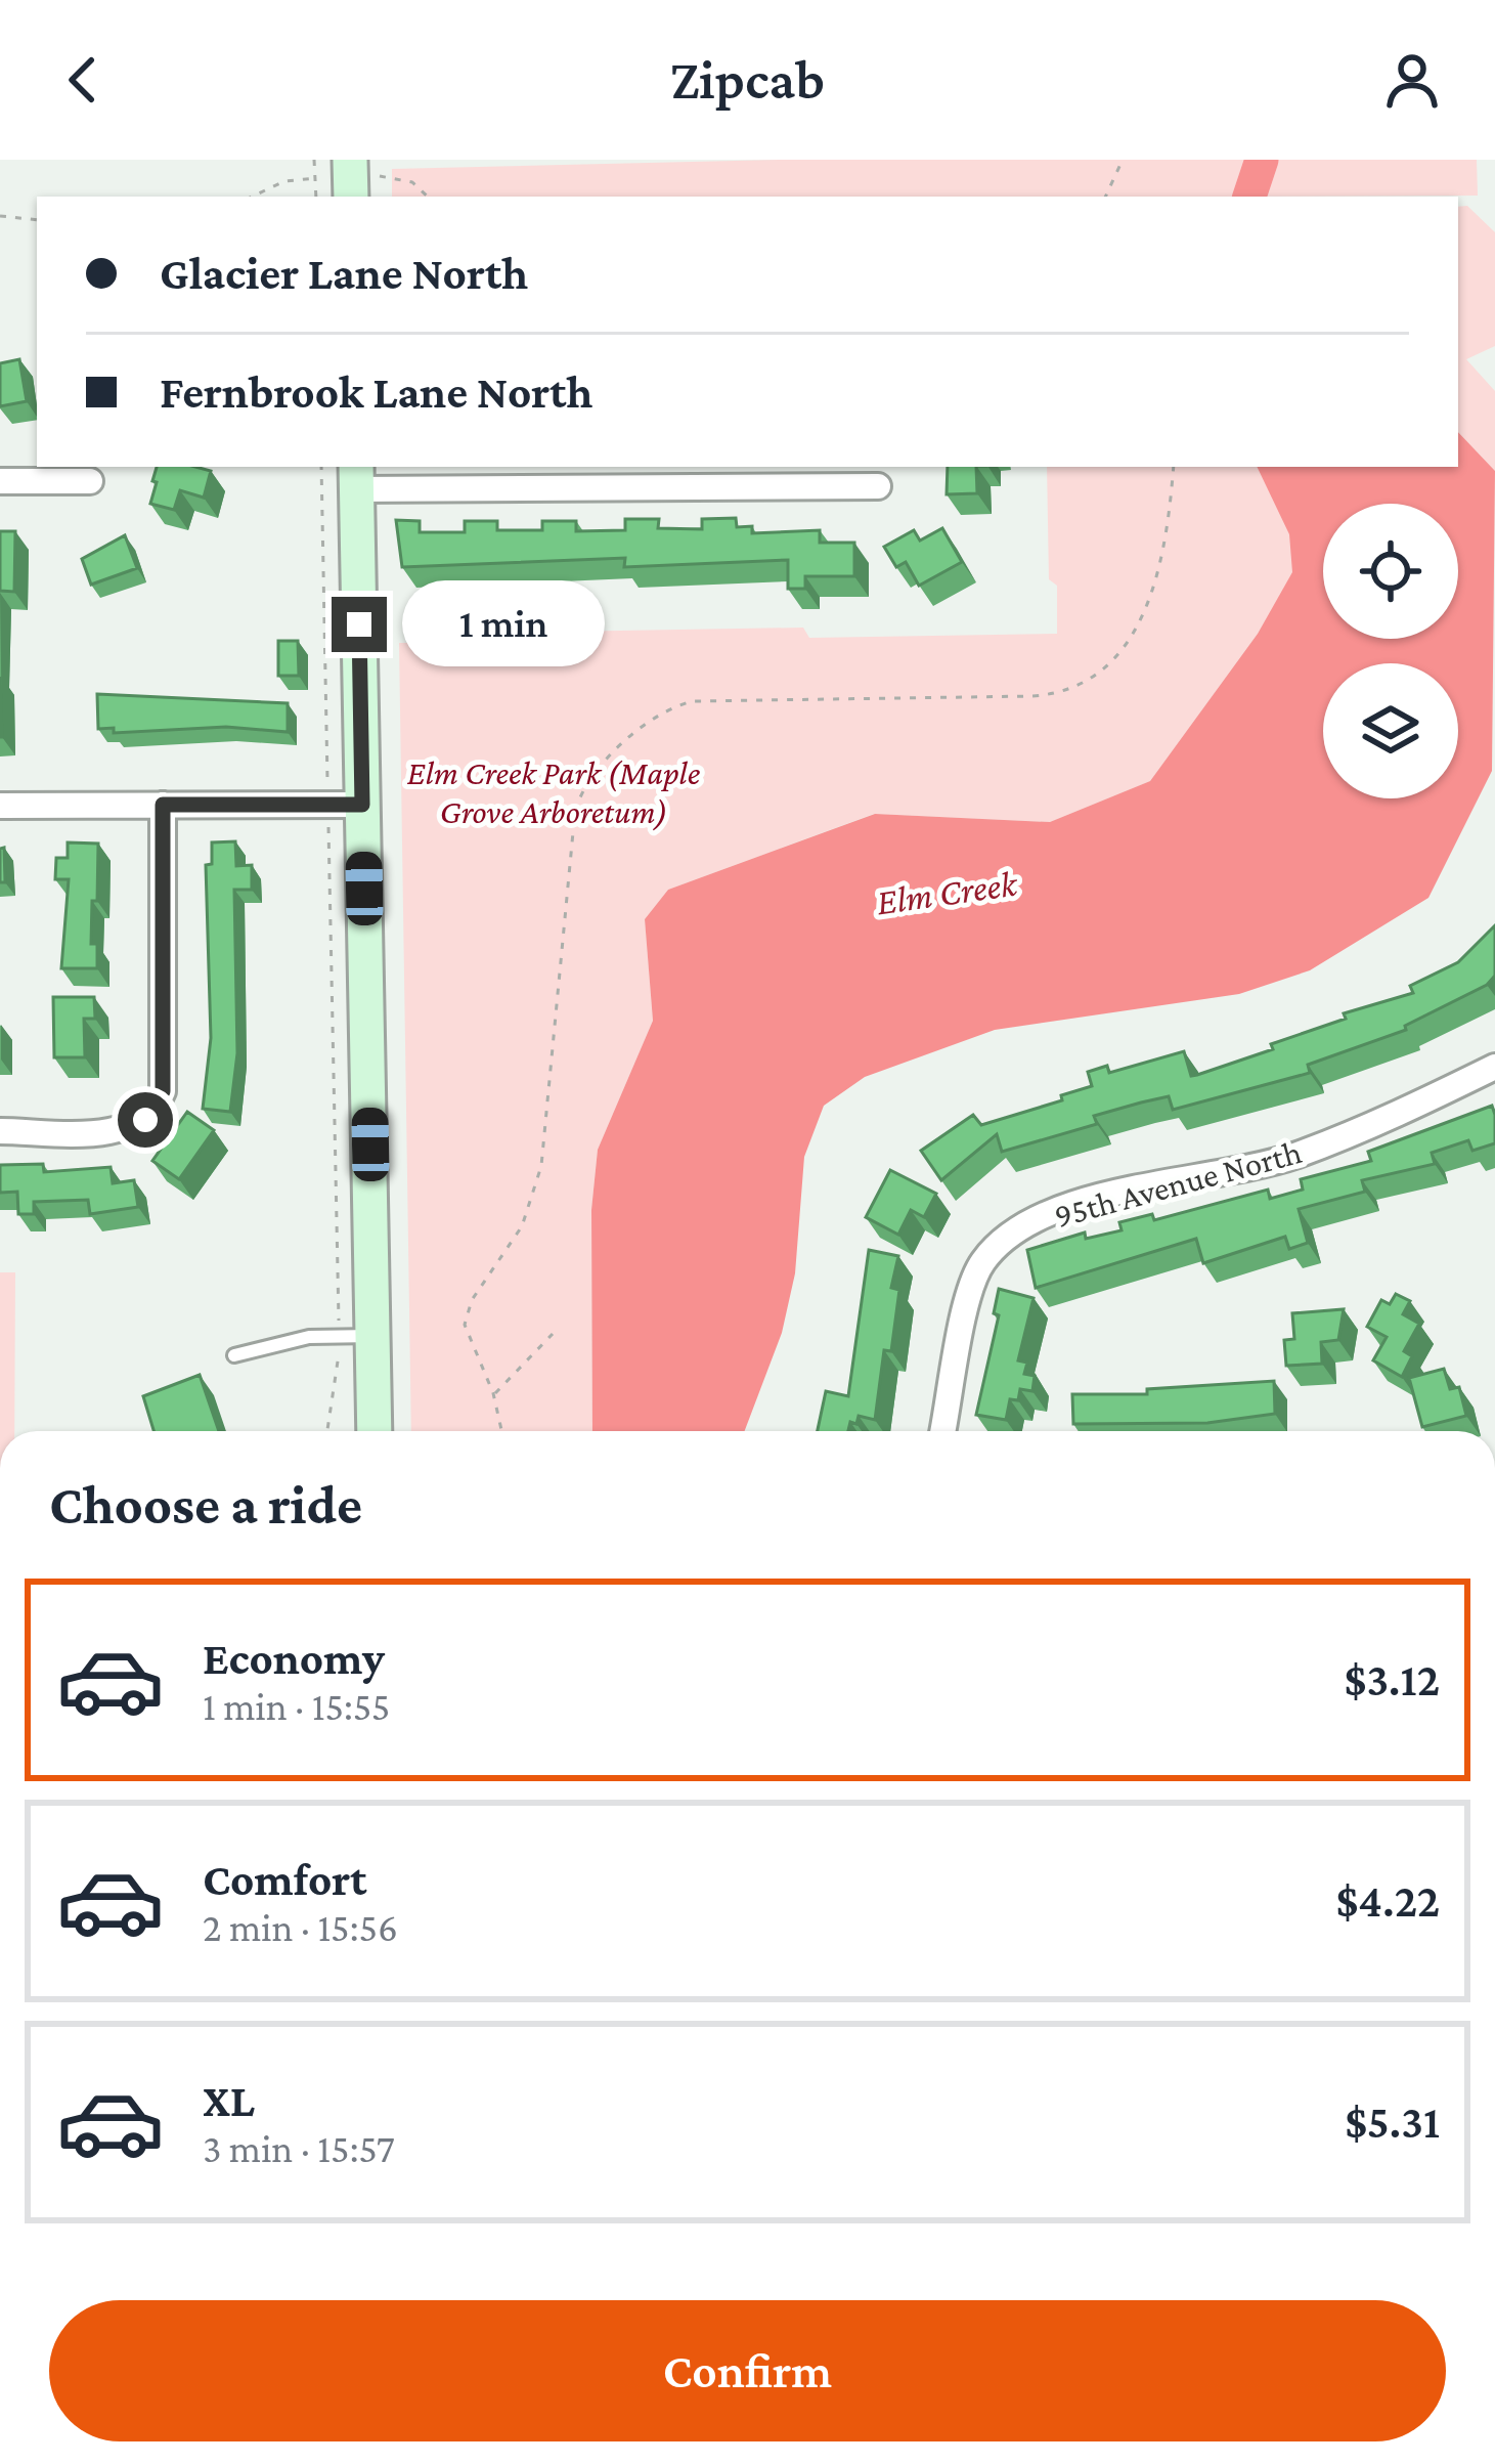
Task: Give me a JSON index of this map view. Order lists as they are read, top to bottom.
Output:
{
  "streets": {
    "street": ["95th Avenue North"]
  },
  "water": ["Elm Creek"],
  "parks": ["Elm Creek Park (Maple Grove Arboretum)"],
  "page": {
    "header": "Zipcab",
    "banner": ["Glacier Lane North", "Fernbrook Lane North"],
    "bubble": "1 min",
    "heading": "Choose a ride",
    "list": [
      {
        "name": "Economy",
        "note": "1 min · 15:55",
        "value": "$3.12"
      },
      {
        "name": "Comfort",
        "note": "2 min · 15:56",
        "value": "$4.22"
      },
      {
        "name": "XL",
        "note": "3 min · 15:57",
        "value": "$5.31"
      }
    ],
    "buttons": "Confirm"
  }
}
